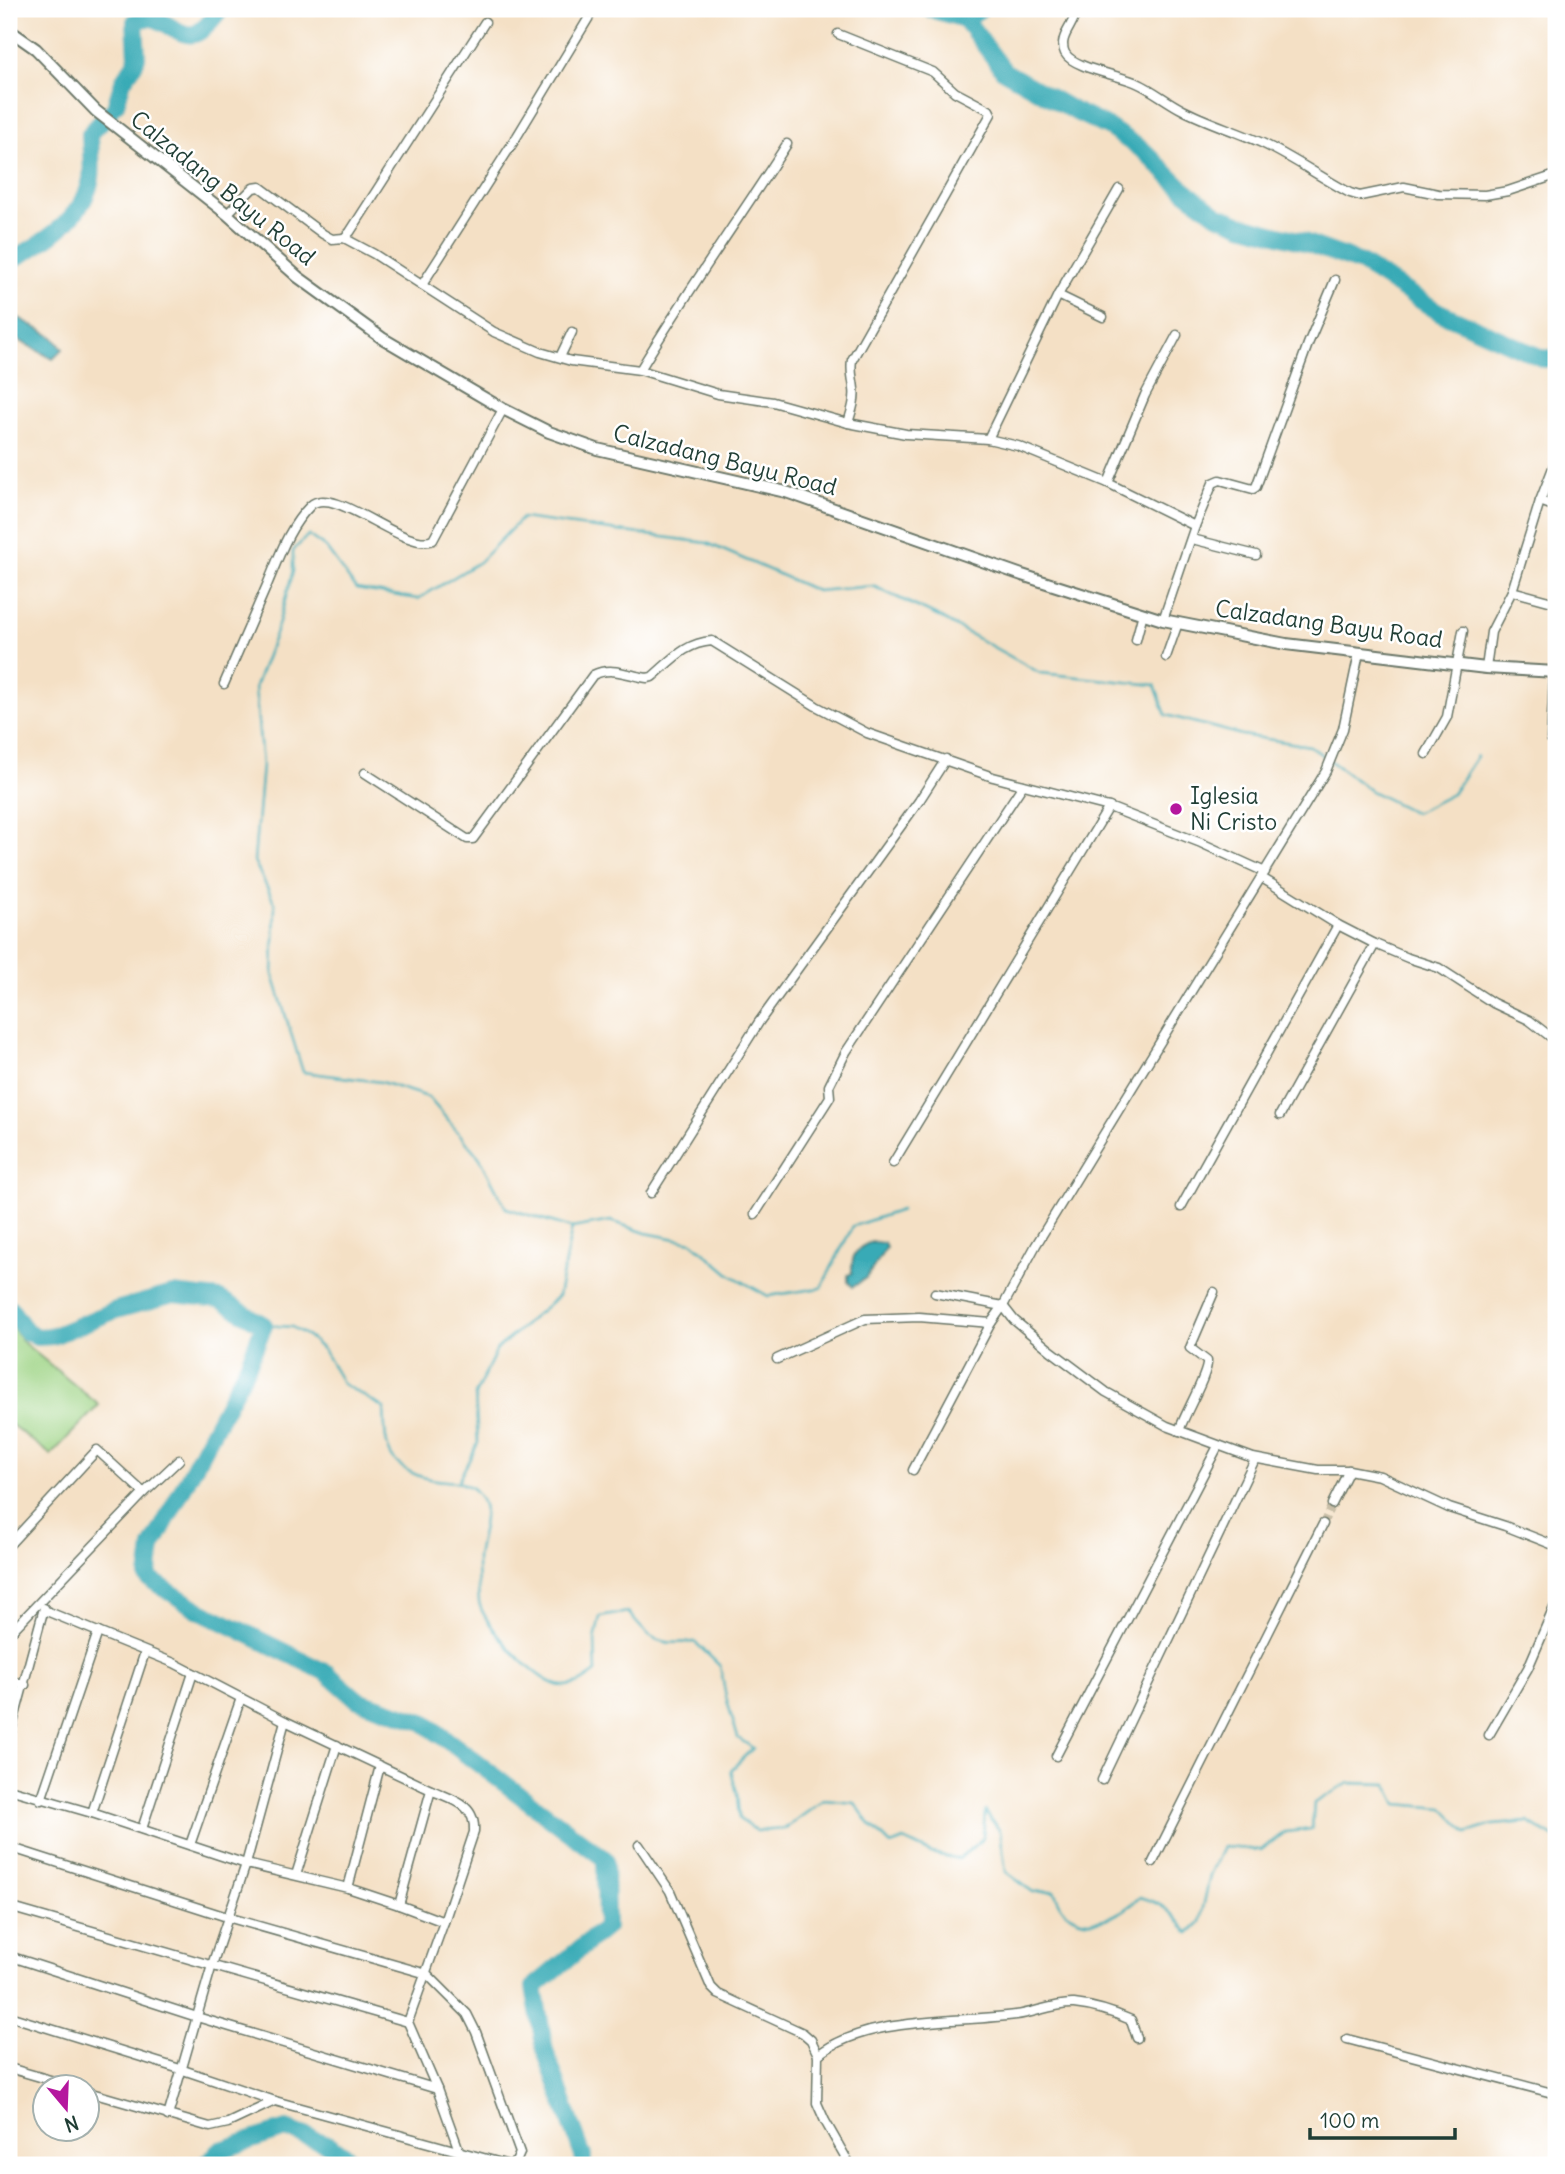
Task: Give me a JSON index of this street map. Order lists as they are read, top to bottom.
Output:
{
  "streets": {
    "street": ["Calzadang Bayu Road"]
  },
  "places": ["Iglesia Ni Cristo"],
  "scale_bar": "100 m",
  "north": "bottom"
}
